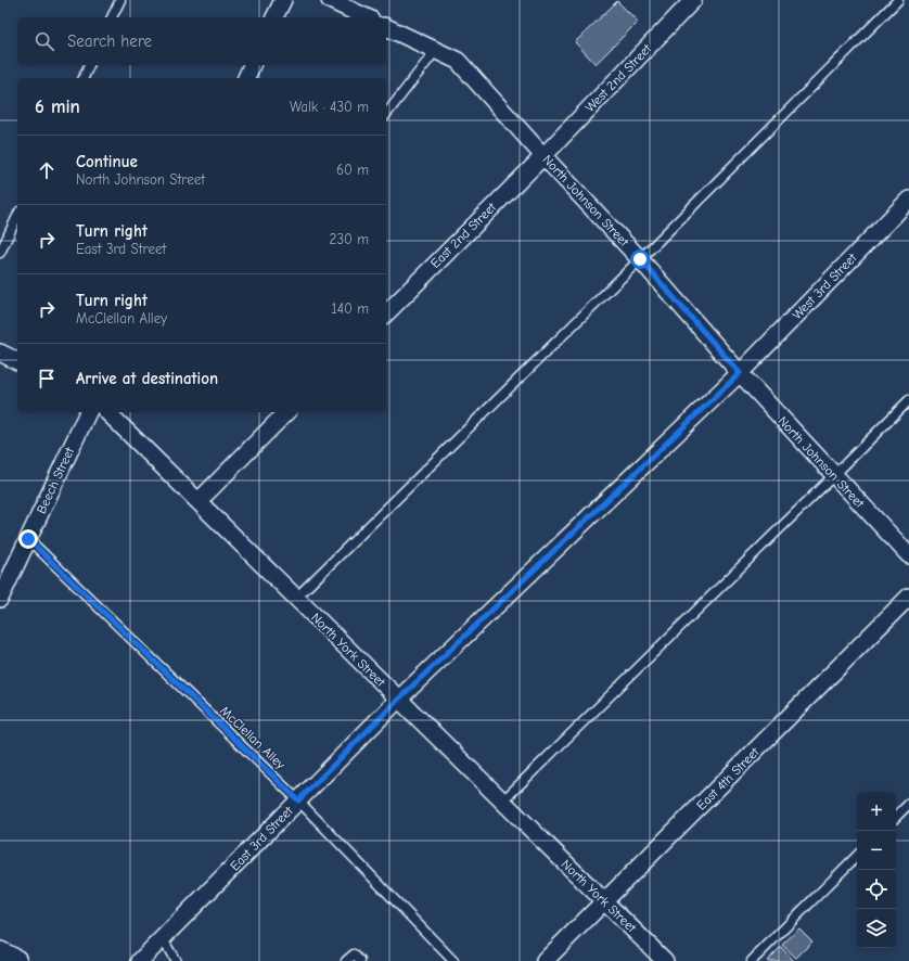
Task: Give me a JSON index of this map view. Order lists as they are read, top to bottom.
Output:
{
  "streets": {
    "street": [
      "West 2nd Street",
      "North Johnson Street",
      "East 2nd Street",
      "West 3rd Street",
      "Beech Street",
      "North York Street",
      "East 4th Street",
      "East 3rd Street"
    ],
    "lane": ["McClellan Alley"]
  },
  "crossings": [
    ["West 2nd Street", "North Johnson Street"],
    ["West 2nd Street", "East 2nd Street"],
    ["North Johnson Street", "East 2nd Street"],
    ["North Johnson Street", "West 3rd Street"],
    ["North Johnson Street", "East 3rd Street"],
    ["West 3rd Street", "East 3rd Street"],
    ["Beech Street", "McClellan Alley"],
    ["North York Street", "East 4th Street"],
    ["North York Street", "East 3rd Street"],
    ["McClellan Alley", "East 3rd Street"]
  ],
  "page": {
    "search": "Search here",
    "heading": ["6 min", "Walk · 430 m"],
    "list": [
      ["Continue", "North Johnson Street", "60 m"],
      ["Turn right", "East 3rd Street", "230 m"],
      ["Turn right", "McClellan Alley", "140 m"],
      "Arrive at destination"
    ],
    "map_buttons": ["+", "−"]
  }
}
